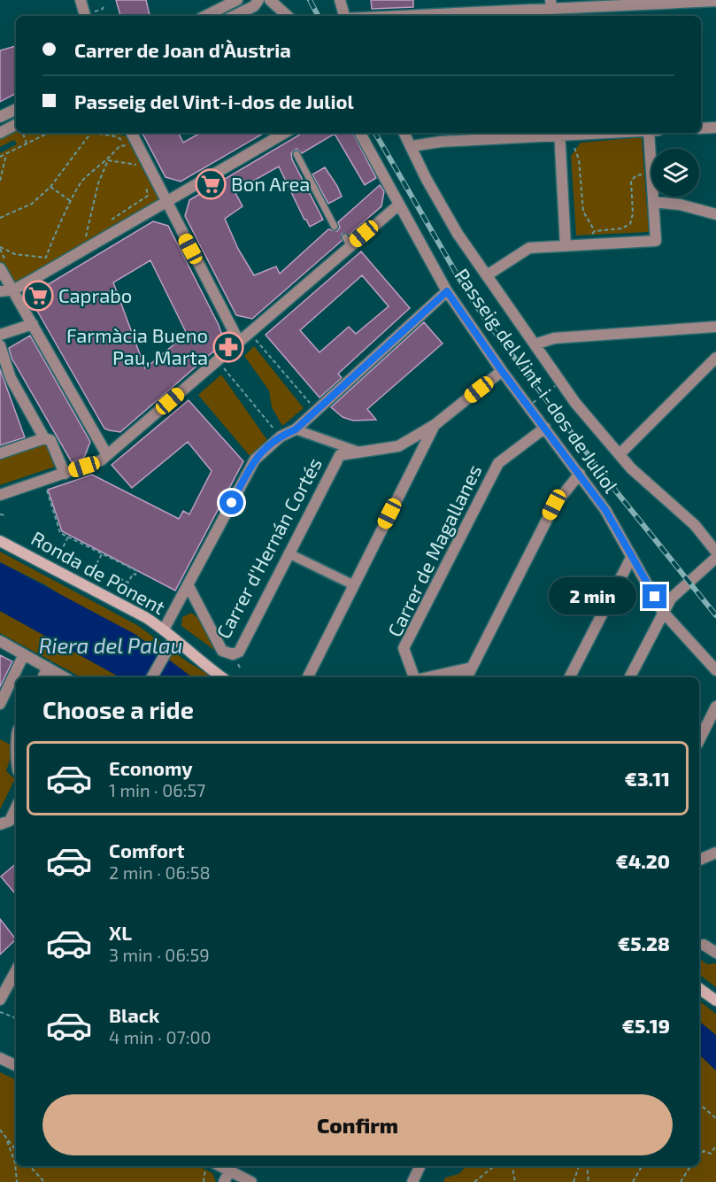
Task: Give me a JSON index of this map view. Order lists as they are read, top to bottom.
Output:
{
  "streets": {
    "main road": ["Ronda de Ponent"],
    "street": ["Passeig del Vint-i-dos de Juliol", "Carrer d'Hernán Cortés", "Carrer de Magallanes"]
  },
  "crossings": [
    ["Passeig del Vint-i-dos de Juliol", "Carrer d'Hernán Cortés"],
    ["Passeig del Vint-i-dos de Juliol", "Carrer de Magallanes"]
  ],
  "water": ["Riera del Palau"],
  "places": {
    "supermarket": ["Bon Area", "Caprabo"],
    "pharmacy": ["Farmàcia Bueno Pau, Marta"]
  },
  "page": {
    "banner": ["Carrer de Joan d'Àustria", "Passeig del Vint-i-dos de Juliol"],
    "bubble": "2 min",
    "heading": "Choose a ride",
    "list": [
      {
        "name": "Economy",
        "note": "1 min · 06:57",
        "value": "€3.11"
      },
      {
        "name": "Comfort",
        "note": "2 min · 06:58",
        "value": "€4.20"
      },
      {
        "name": "XL",
        "note": "3 min · 06:59",
        "value": "€5.28"
      },
      {
        "name": "Black",
        "note": "4 min · 07:00",
        "value": "€5.19"
      }
    ],
    "buttons": "Confirm"
  }
}
